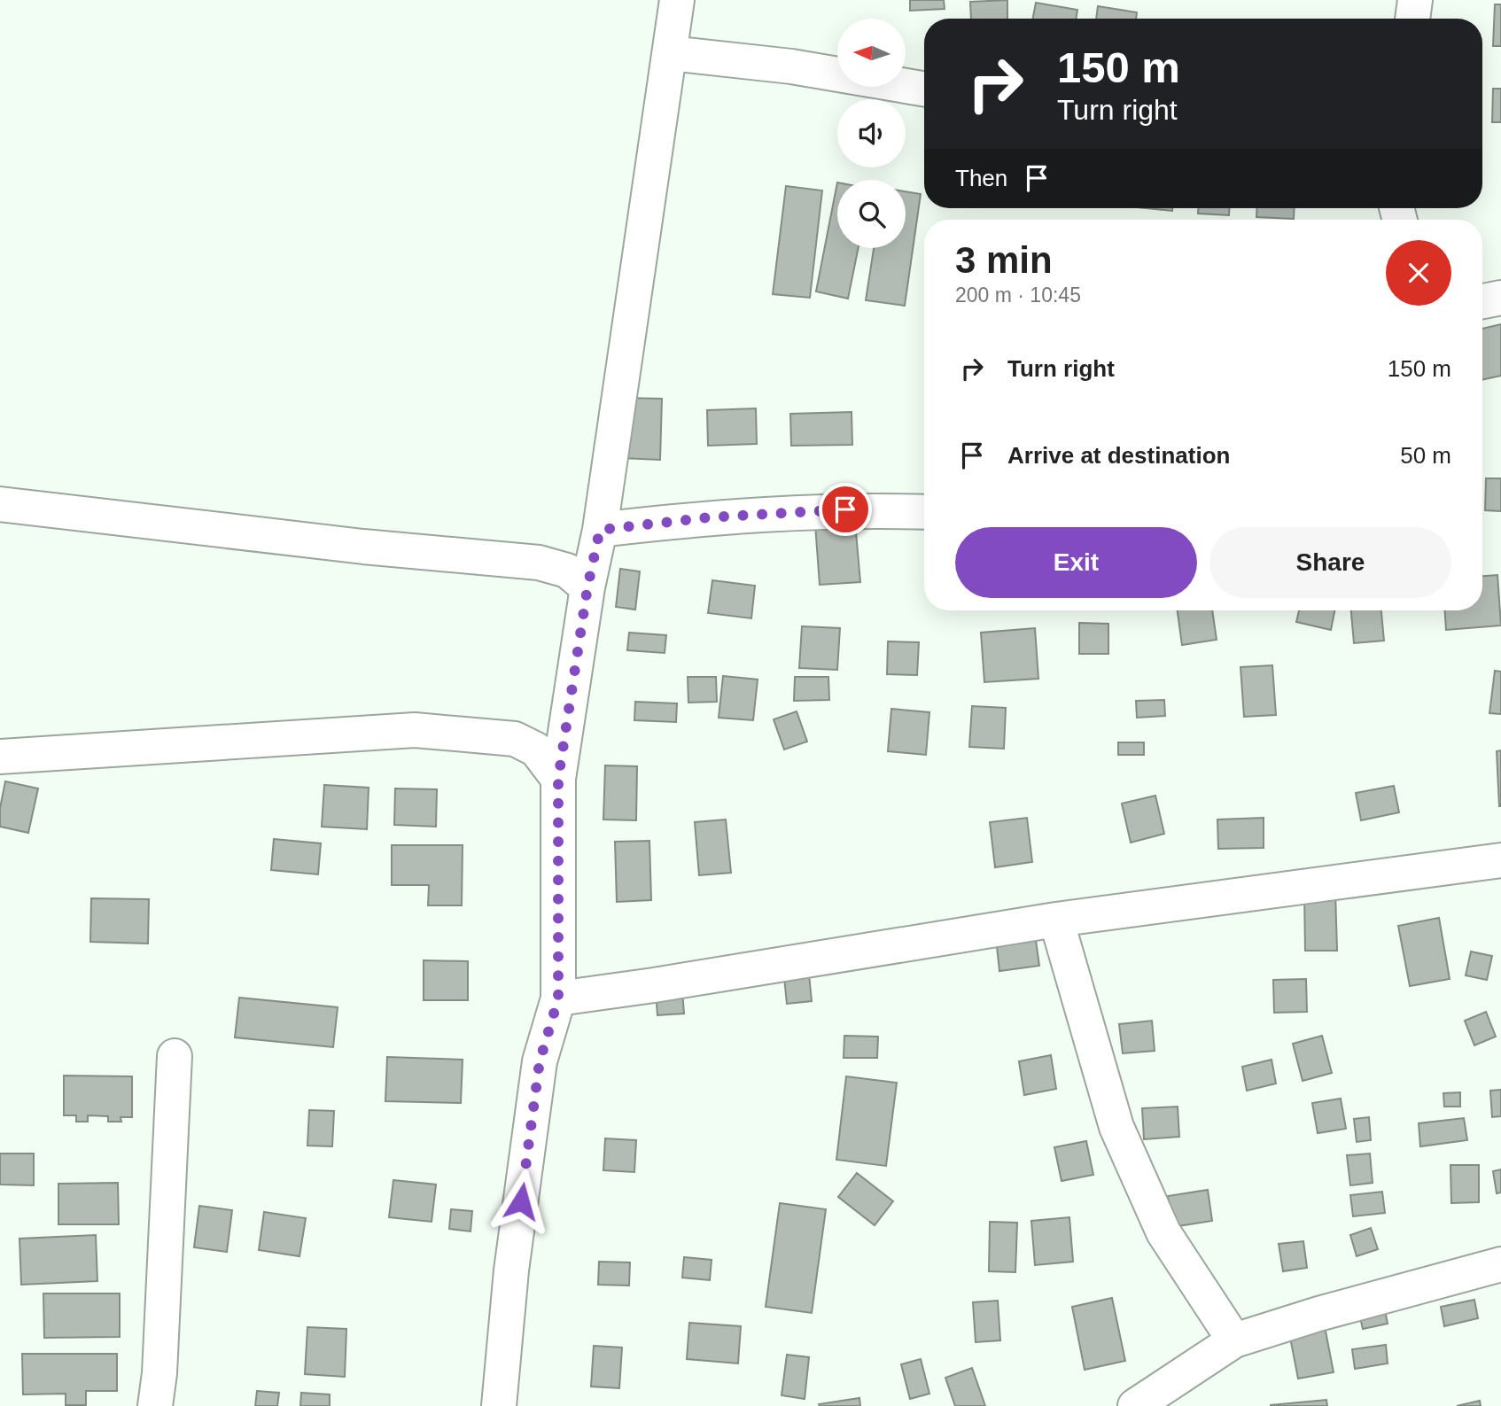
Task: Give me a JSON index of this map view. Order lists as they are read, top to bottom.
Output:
{
  "north": "left",
  "page": {
    "turn": ["150 m", "Turn right"],
    "then": "Then",
    "heading": ["3 min", "200 m · 10:45"],
    "list": [
      {
        "name": "Turn right",
        "value": "150 m"
      },
      {
        "name": "Arrive at destination",
        "value": "50 m"
      }
    ],
    "buttons": ["Exit", "Share"]
  }
}
